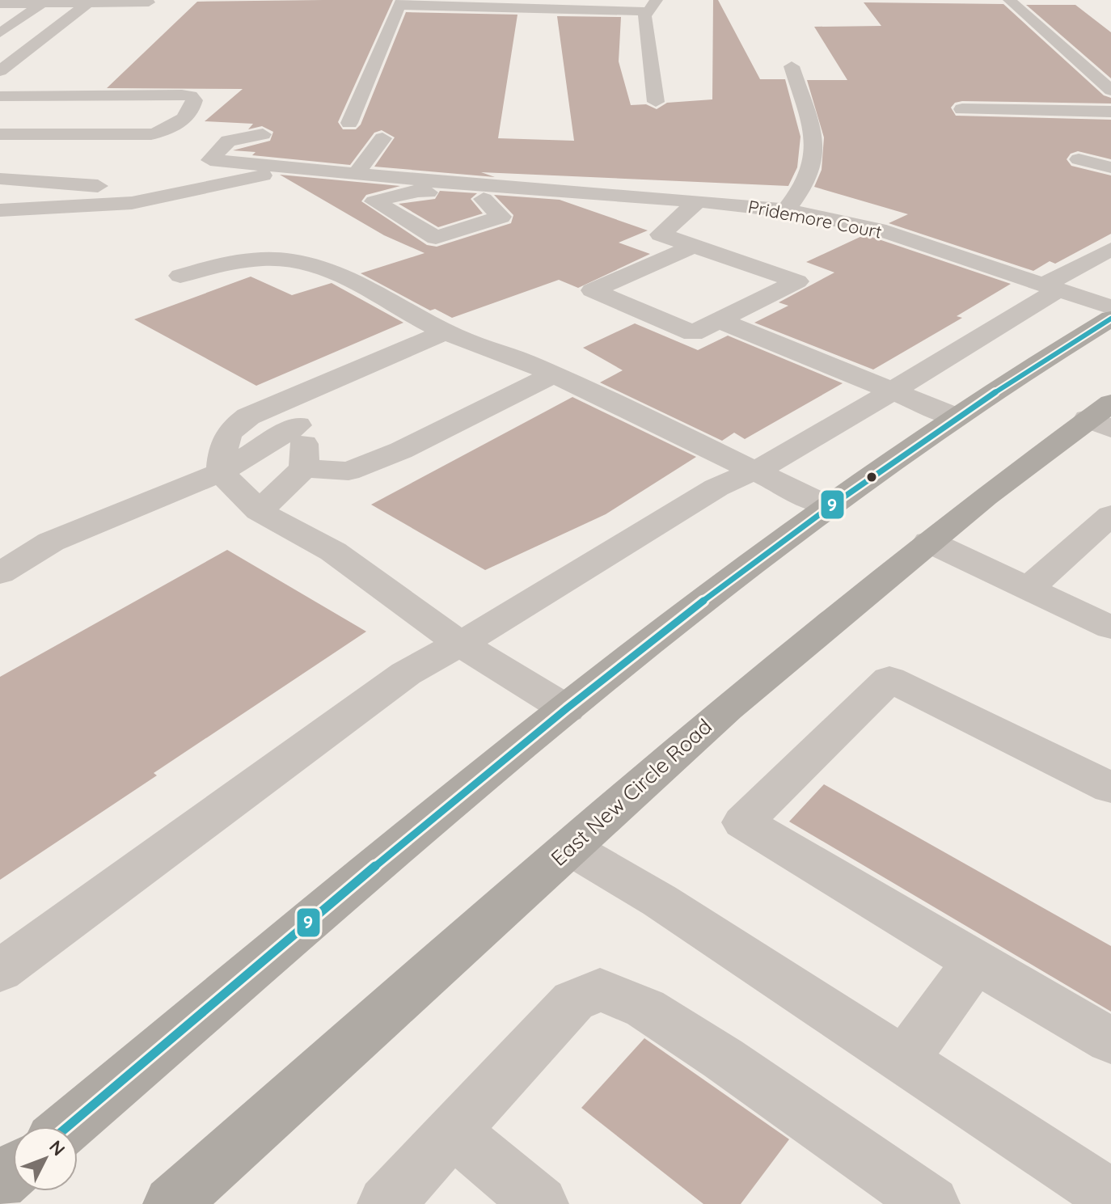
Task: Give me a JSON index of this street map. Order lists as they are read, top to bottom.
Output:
{
  "streets": {
    "highway": ["East New Circle Road"],
    "street": ["Pridemore Court"]
  },
  "lines": ["transit line 9"],
  "north": "top right"
}
